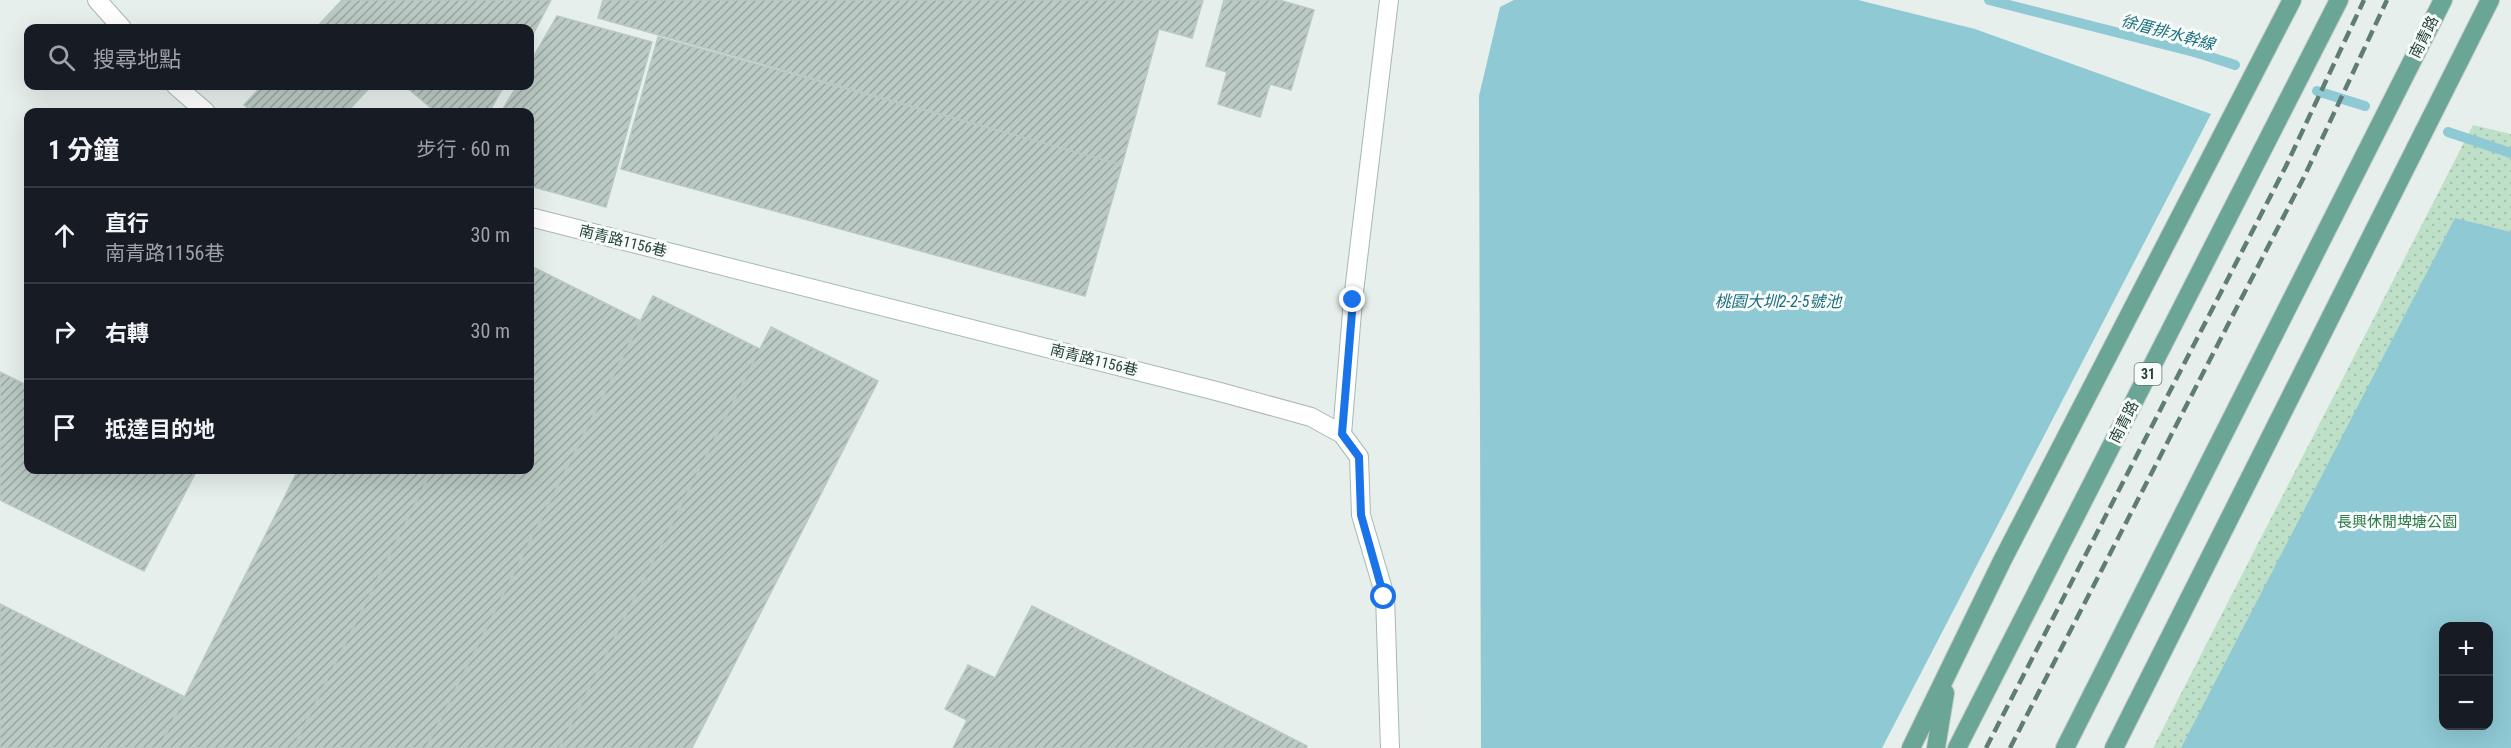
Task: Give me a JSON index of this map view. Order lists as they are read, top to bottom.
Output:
{
  "streets": {
    "main road": ["南青路", "31"],
    "street": ["南青路1156巷"]
  },
  "water": ["徐厝排水幹線", "桃園大圳2-2-5號池"],
  "parks": ["長興休閒埤塘公園"],
  "page": {
    "search": "搜尋地點",
    "heading": ["1 分鐘", "步行 · 60 m"],
    "list": [
      ["直行", "南青路1156巷", "30 m"],
      ["右轉", "30 m"],
      "抵達目的地"
    ],
    "map_buttons": ["+", "−"]
  }
}
